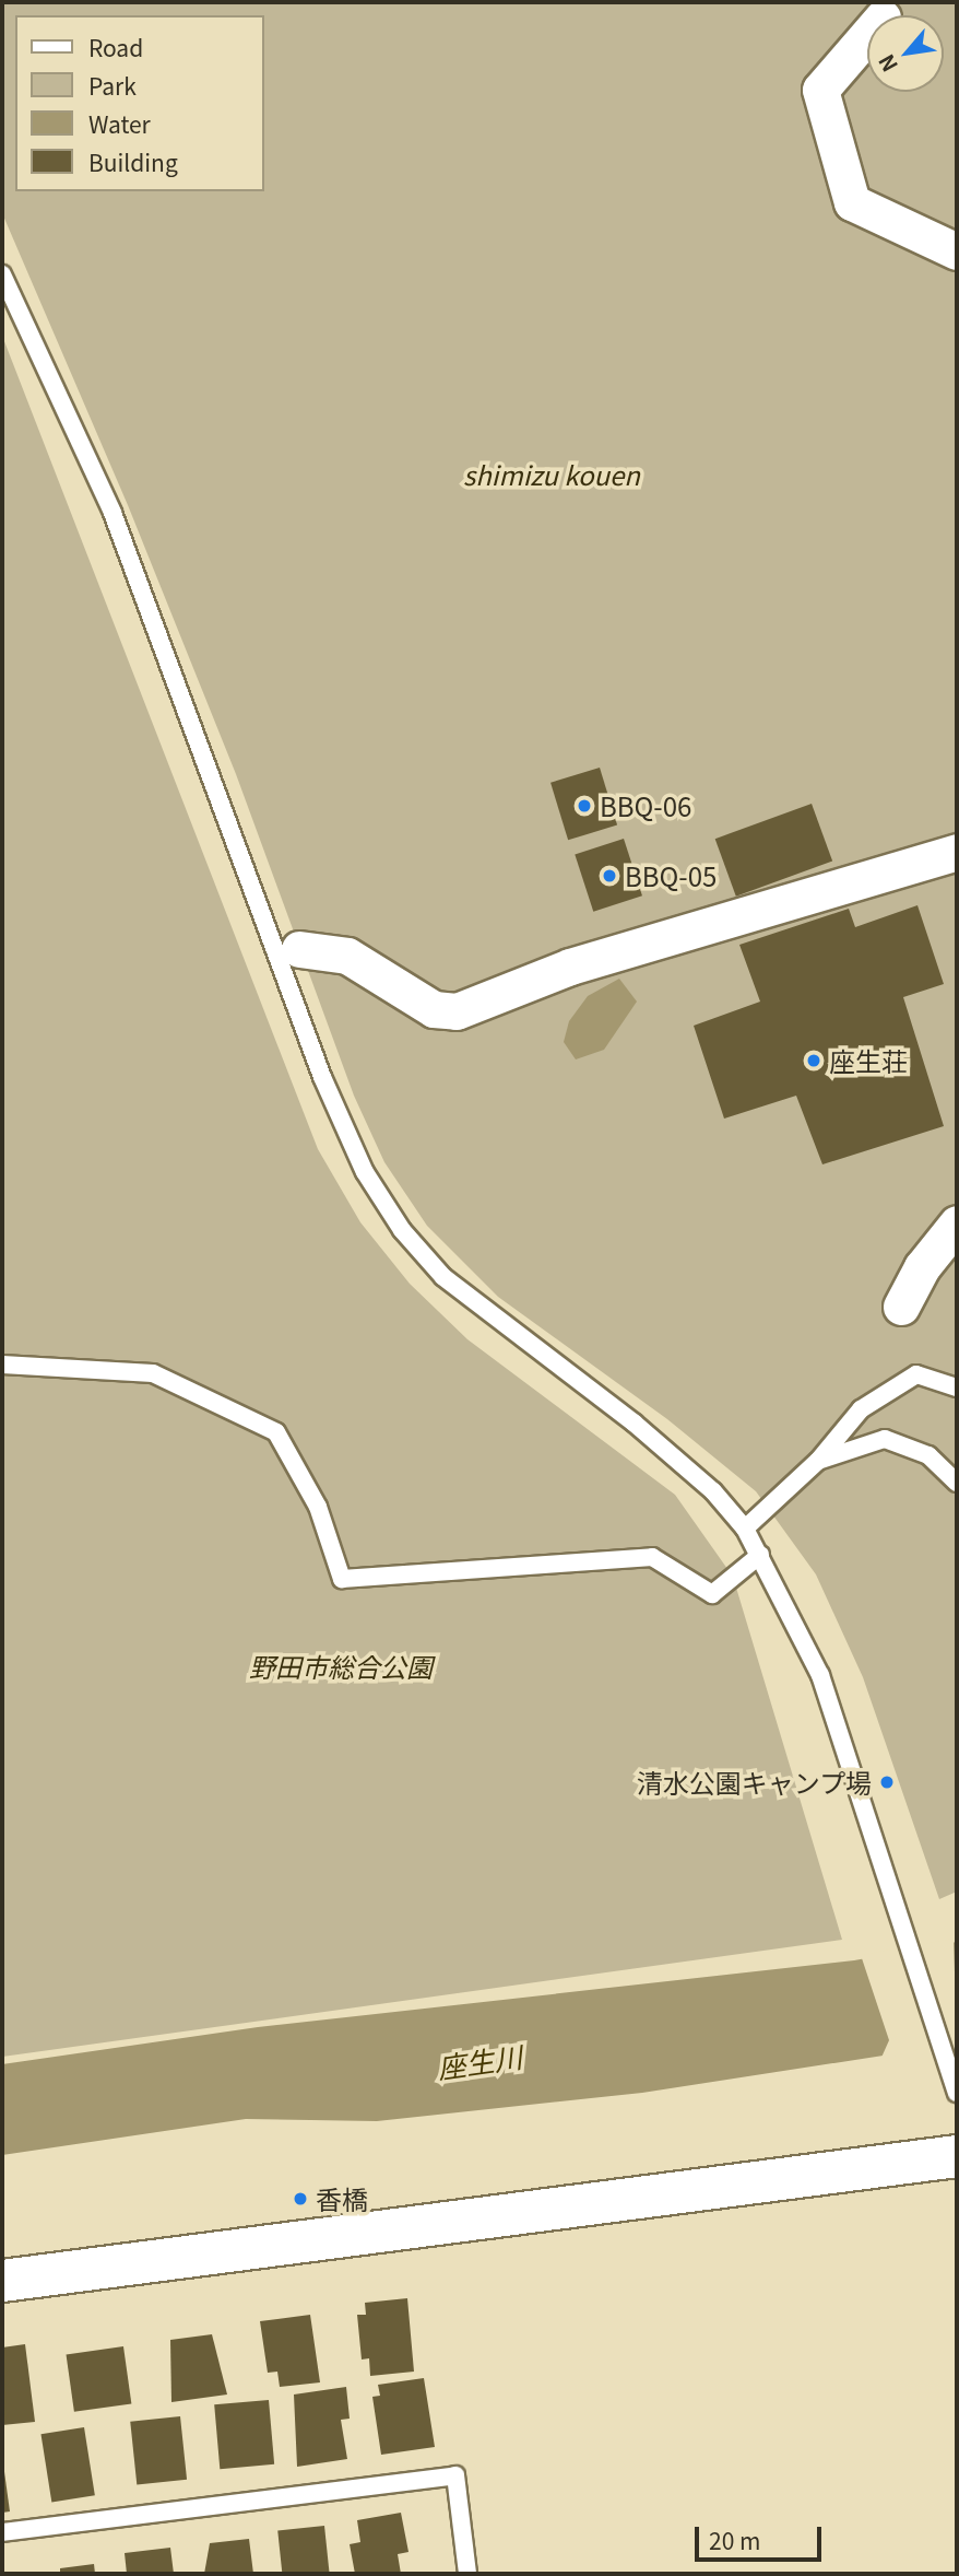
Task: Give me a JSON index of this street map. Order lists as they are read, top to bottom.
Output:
{
  "water": ["座生川"],
  "parks": ["shimizu kouen", "野田市総合公園"],
  "places": [
    "BBQ-06",
    "BBQ-05",
    "座生荘",
    "清水公園キャンプ場",
    "香橋"
  ],
  "legend": [
    "Road",
    "Park",
    "Water",
    "Building"
  ],
  "scale_bar": "20 m",
  "north": "bottom left"
}
